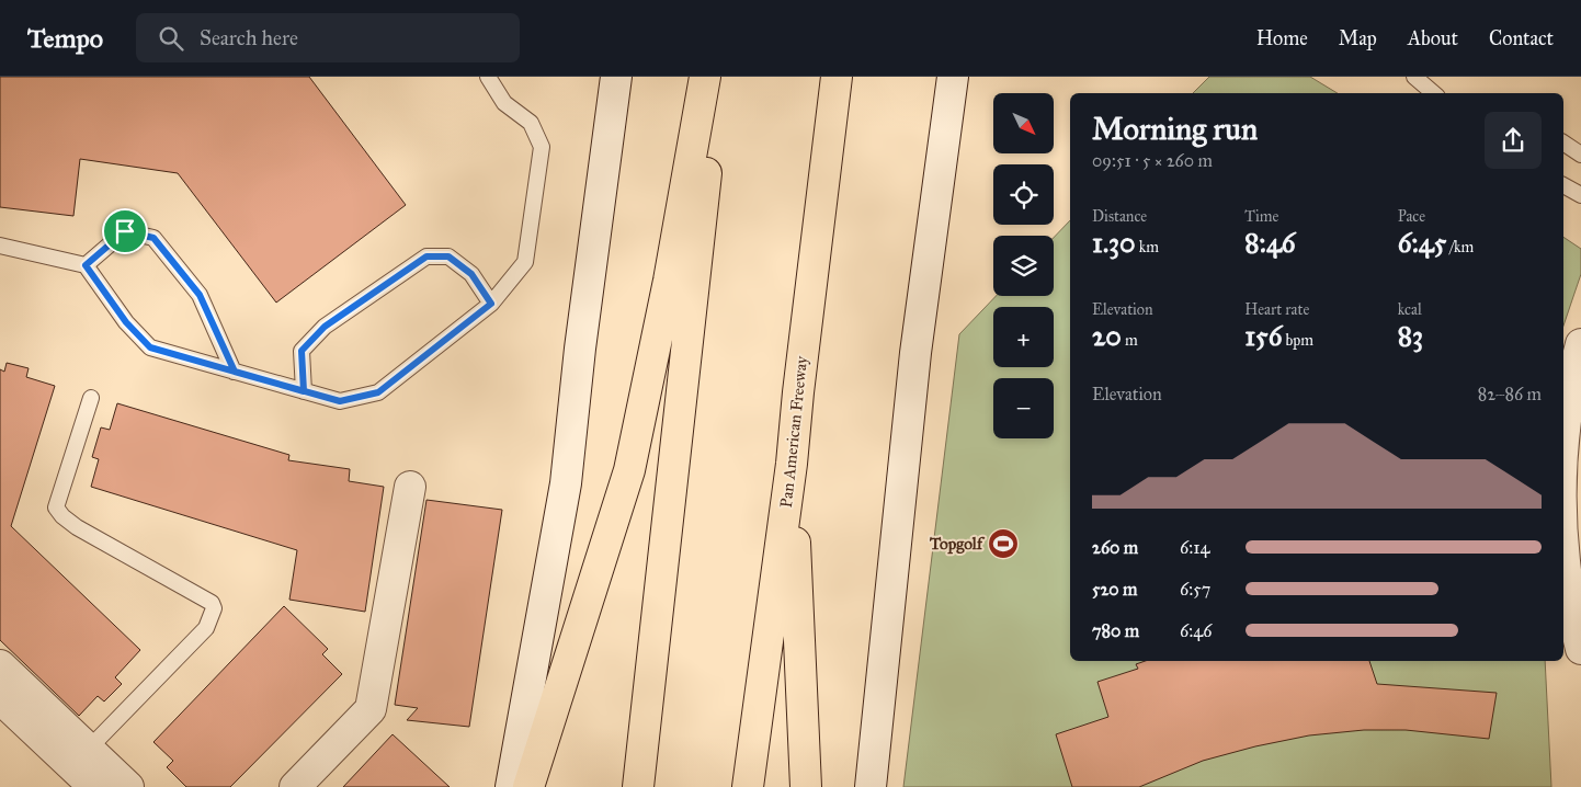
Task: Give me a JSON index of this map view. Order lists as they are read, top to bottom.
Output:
{
  "streets": {
    "highway": ["Pan American Freeway"]
  },
  "places": {
    "sports": ["Topgolf"]
  },
  "north": "bottom right",
  "page": {
    "header": "Tempo",
    "search": "Search here",
    "nav": [
      "Home",
      "Map",
      "About",
      "Contact"
    ],
    "map_buttons": ["+", "−"],
    "heading": ["Morning run", "09:51 · 5 × 260 m"],
    "stats": [
      ["Distance", "1.30 km"],
      ["Time", "8:46"],
      ["Pace", "6:45 /km"],
      ["Elevation", "20 m"],
      ["Heart rate", "156 bpm"],
      ["kcal", "83"]
    ],
    "chart": ["Elevation", "82–86 m"],
    "list": [
      {
        "name": "260 m",
        "note": "6:14"
      },
      {
        "name": "520 m",
        "note": "6:57"
      },
      {
        "name": "780 m",
        "note": "6:46"
      }
    ]
  }
}
